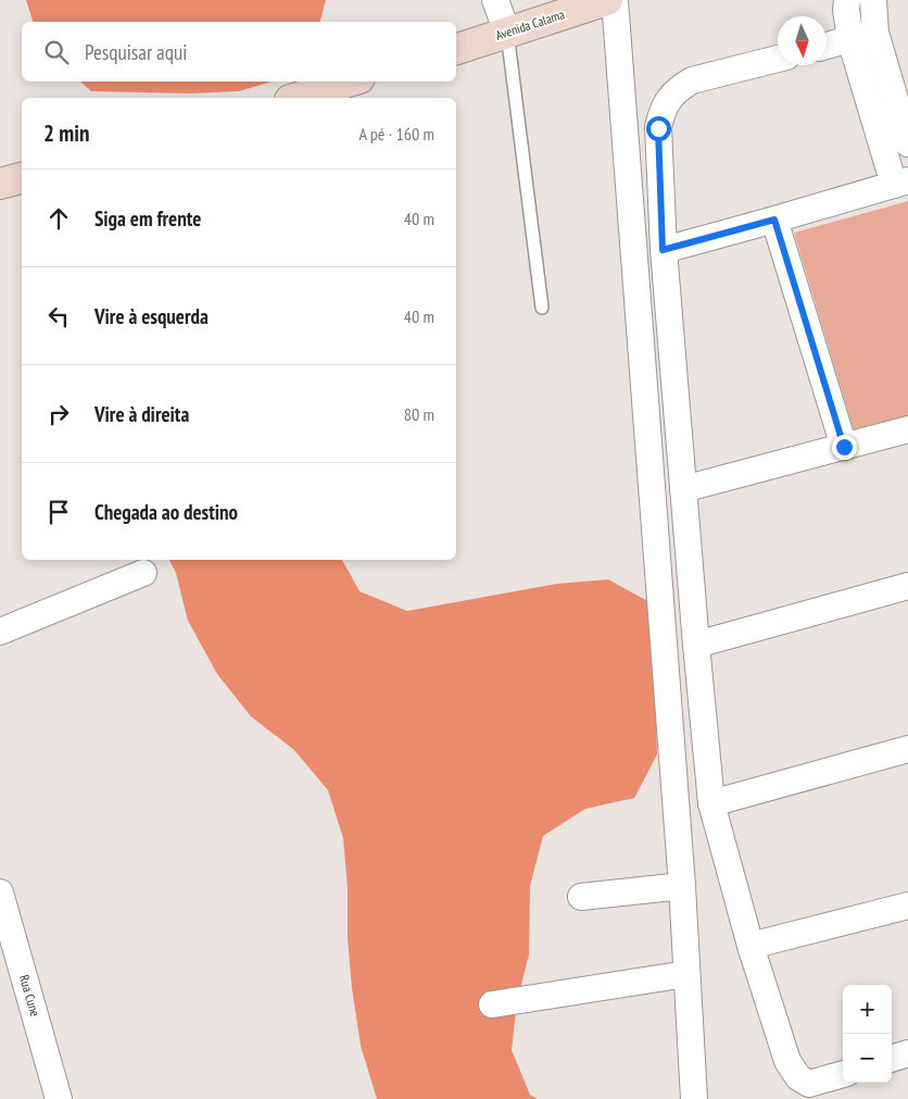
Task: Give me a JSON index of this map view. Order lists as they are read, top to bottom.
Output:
{
  "streets": {
    "street": ["Avenida Calama", "Rua Cune"]
  },
  "north": "bottom",
  "page": {
    "search": "Pesquisar aqui",
    "heading": ["2 min", "A pé · 160 m"],
    "list": [
      ["Siga em frente", "40 m"],
      ["Vire à esquerda", "40 m"],
      ["Vire à direita", "80 m"],
      "Chegada ao destino"
    ],
    "map_buttons": ["+", "−"]
  }
}
